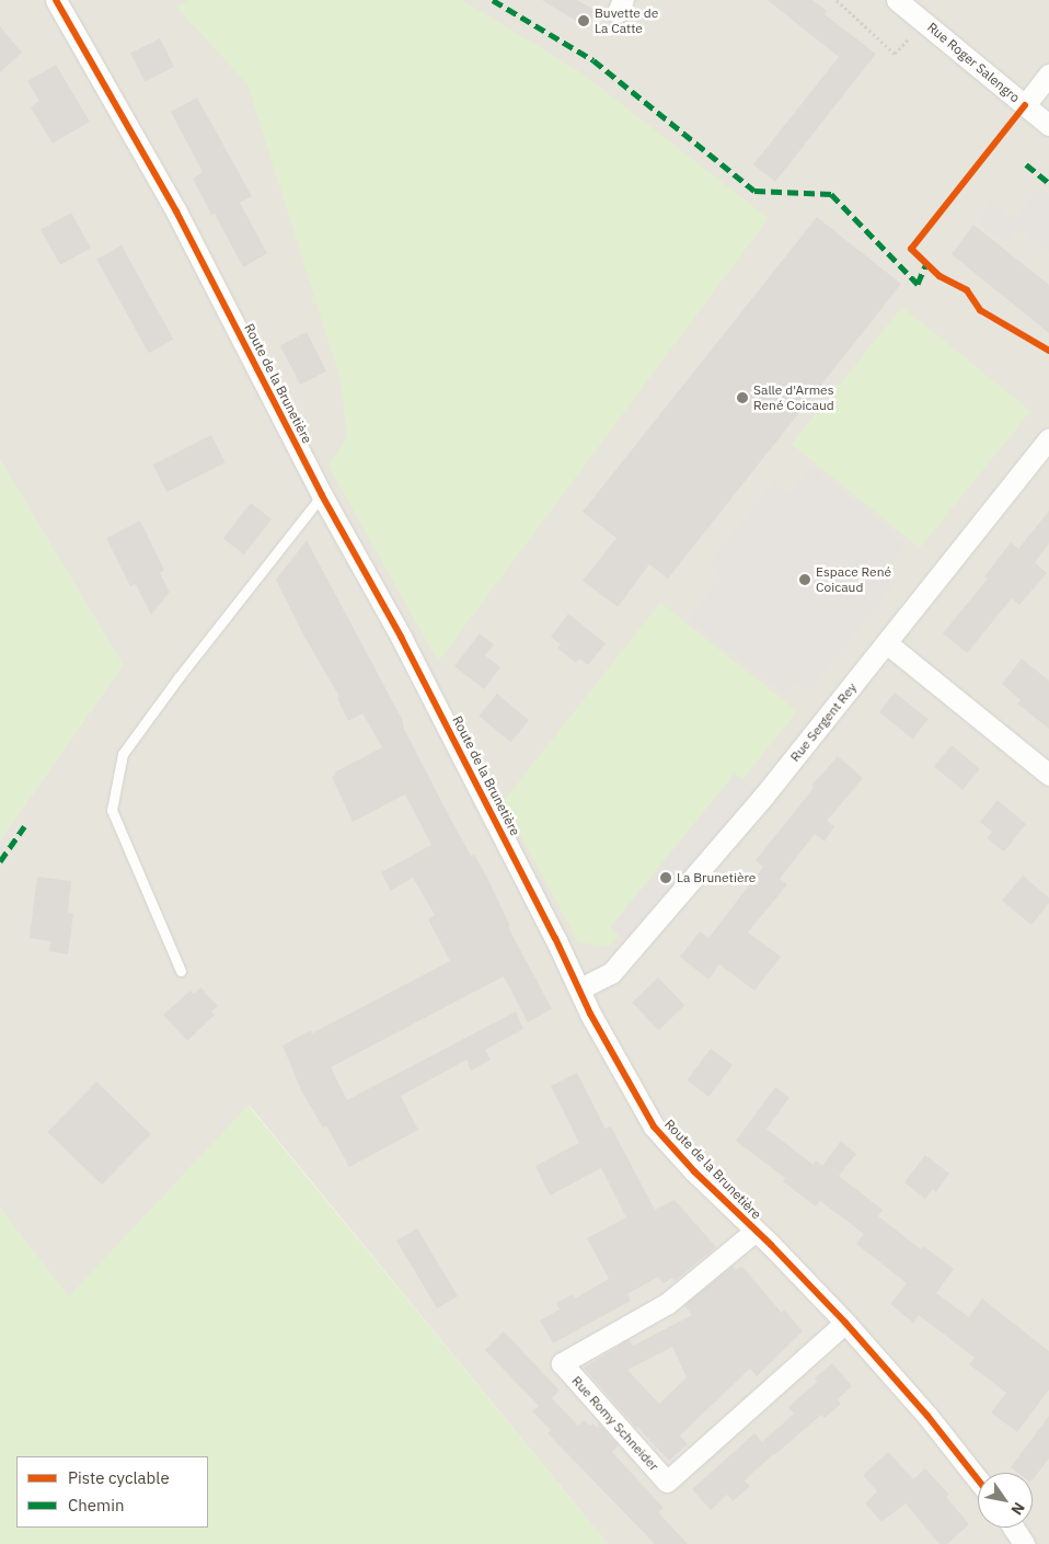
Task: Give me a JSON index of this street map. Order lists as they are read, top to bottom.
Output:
{
  "streets": {
    "street": [
      "Rue Roger Salengro",
      "Route de la Brunetière",
      "Rue Sergent Rey",
      "Rue Romy Schneider"
    ]
  },
  "crossings": [
    ["Route de la Brunetière", "Rue Sergent Rey"],
    ["Route de la Brunetière", "Rue Romy Schneider"]
  ],
  "places": [
    "Buvette de La Catte",
    "Salle d'Armes René Coicaud",
    "Espace René Coicaud",
    "La Brunetière"
  ],
  "legend": ["Piste cyclable", "Chemin"],
  "north": "bottom right"
}
